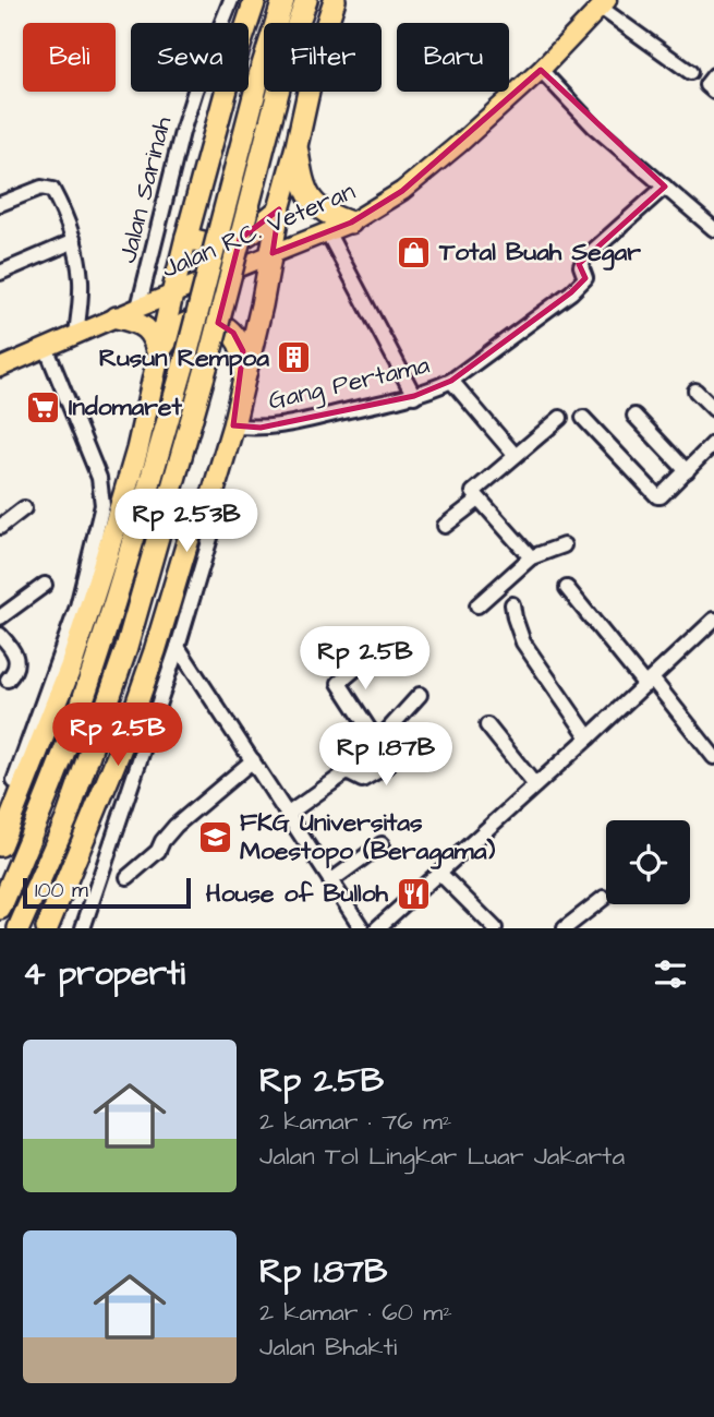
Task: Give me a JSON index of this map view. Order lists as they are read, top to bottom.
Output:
{
  "streets": {
    "main road": ["Jalan RC. Veteran"],
    "street": ["Jalan Sarinah", "Gang Pertama"]
  },
  "crossings": [
    ["Jalan Sarinah", "Jalan RC. Veteran"]
  ],
  "places": {
    "shop": ["Total Buah Segar"],
    "building": ["Rusun Rempoa"],
    "supermarket": ["Indomaret"],
    "school or university": ["FKG Universitas Moestopo (Beragama)"],
    "restaurant": ["House of Bulloh"]
  },
  "scale_bar": "100 m",
  "page": {
    "chip": [
      "Beli",
      "Sewa",
      "Filter",
      "Baru"
    ],
    "price": [
      "Rp 2.53B",
      "Rp 2.5B",
      "Rp 2.5B",
      "Rp 1.87B"
    ],
    "scale": "100 m",
    "heading": "4 properti",
    "list": [
      {
        "name": "Rp 2.5B",
        "note": "2 kamar · 76 m² · Jalan Tol Lingkar Luar Jakarta"
      },
      {
        "name": "Rp 1.87B",
        "note": "2 kamar · 60 m² · Jalan Bhakti"
      }
    ]
  }
}
